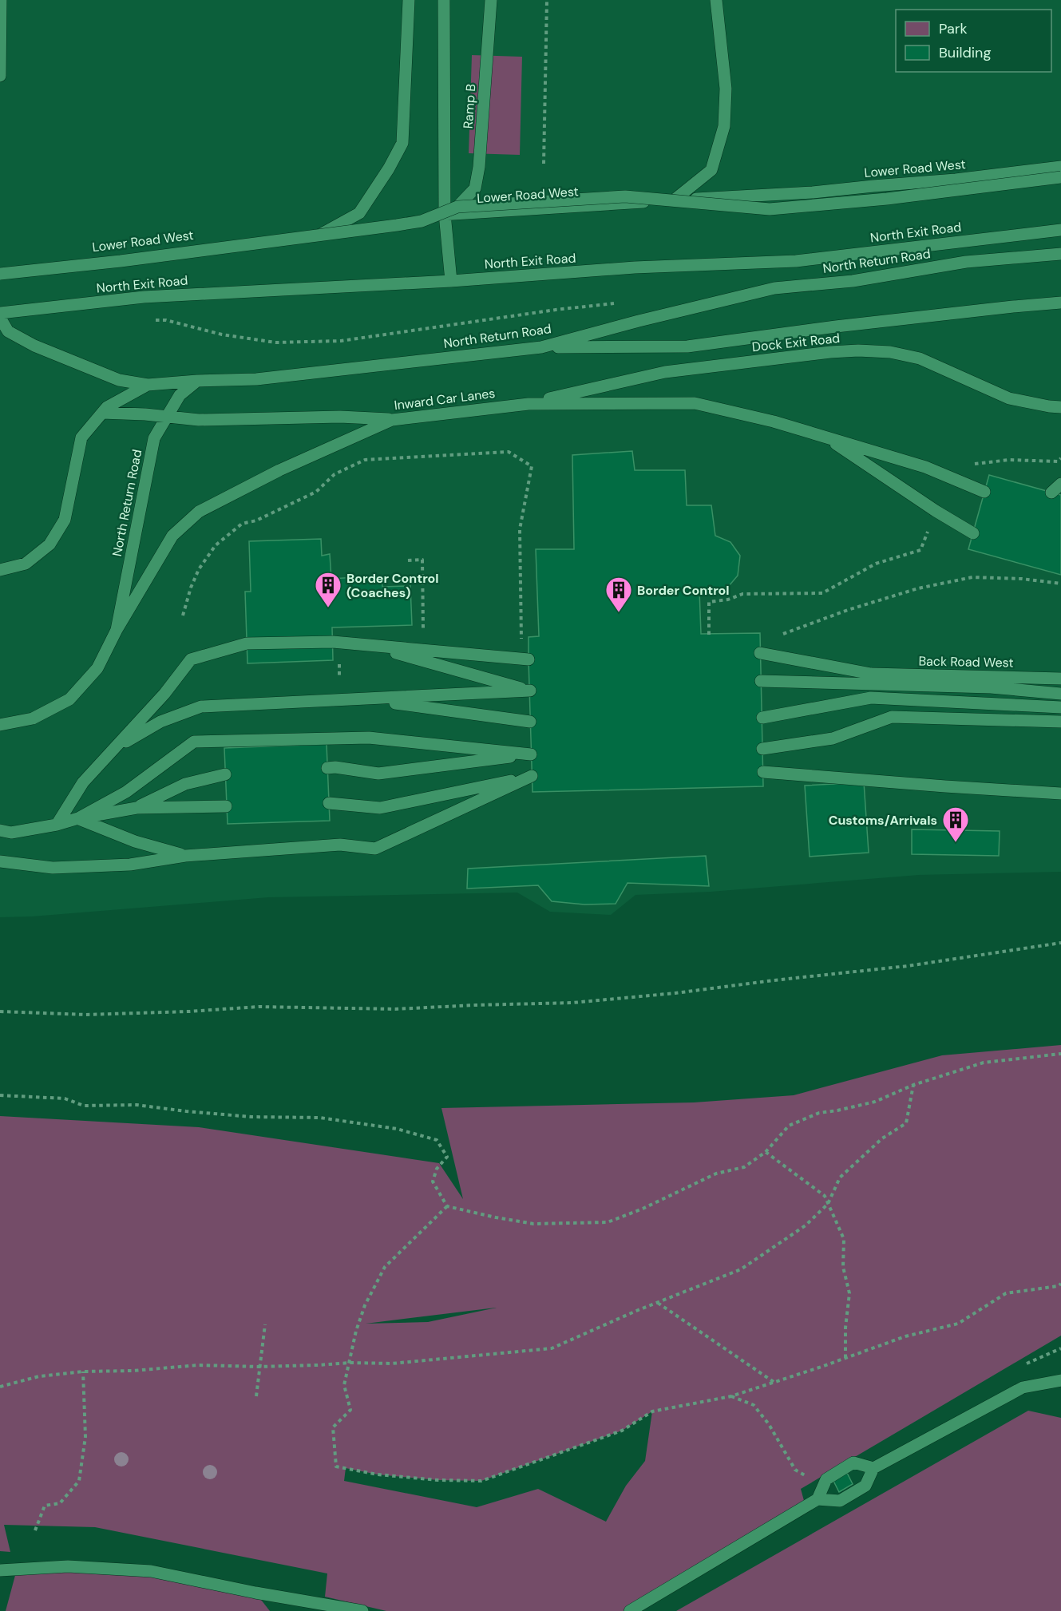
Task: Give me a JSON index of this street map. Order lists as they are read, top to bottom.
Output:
{
  "streets": {
    "lane": [
      "Ramp B",
      "Lower Road West",
      "North Exit Road",
      "North Return Road",
      "Dock Exit Road",
      "Inward Car Lanes",
      "Back Road West"
    ]
  },
  "crossings": [
    ["North Return Road", "Inward Car Lanes"],
    ["Dock Exit Road", "Inward Car Lanes"]
  ],
  "places": {
    "building": ["Border Control (Coaches)", "Border Control", "Customs/Arrivals"]
  },
  "legend": ["Park", "Building"]
}
